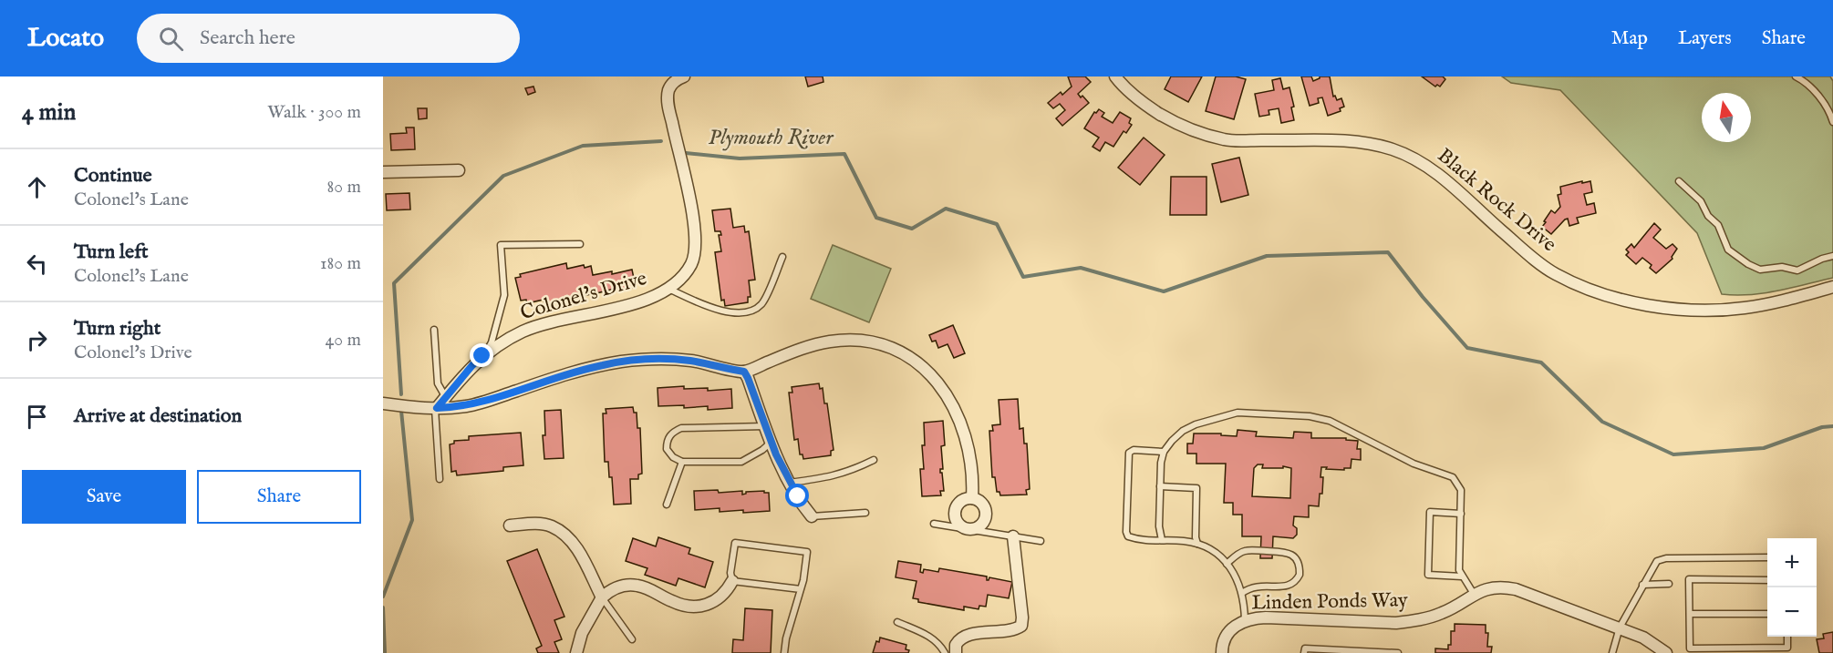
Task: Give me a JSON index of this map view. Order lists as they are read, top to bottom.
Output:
{
  "streets": {
    "street": ["Black Rock Drive", "Colonel's Drive", "Linden Ponds Way"]
  },
  "water": ["Plymouth River"],
  "north": "top",
  "page": {
    "header": "Locato",
    "search": "Search here",
    "nav": ["Map", "Layers", "Share"],
    "heading": ["4 min", "Walk · 300 m"],
    "list": [
      ["Continue", "Colonel's Lane", "80 m"],
      ["Turn left", "Colonel's Lane", "180 m"],
      ["Turn right", "Colonel's Drive", "40 m"],
      "Arrive at destination"
    ],
    "buttons": ["Save", "Share"],
    "map_buttons": ["+", "−"]
  }
}
